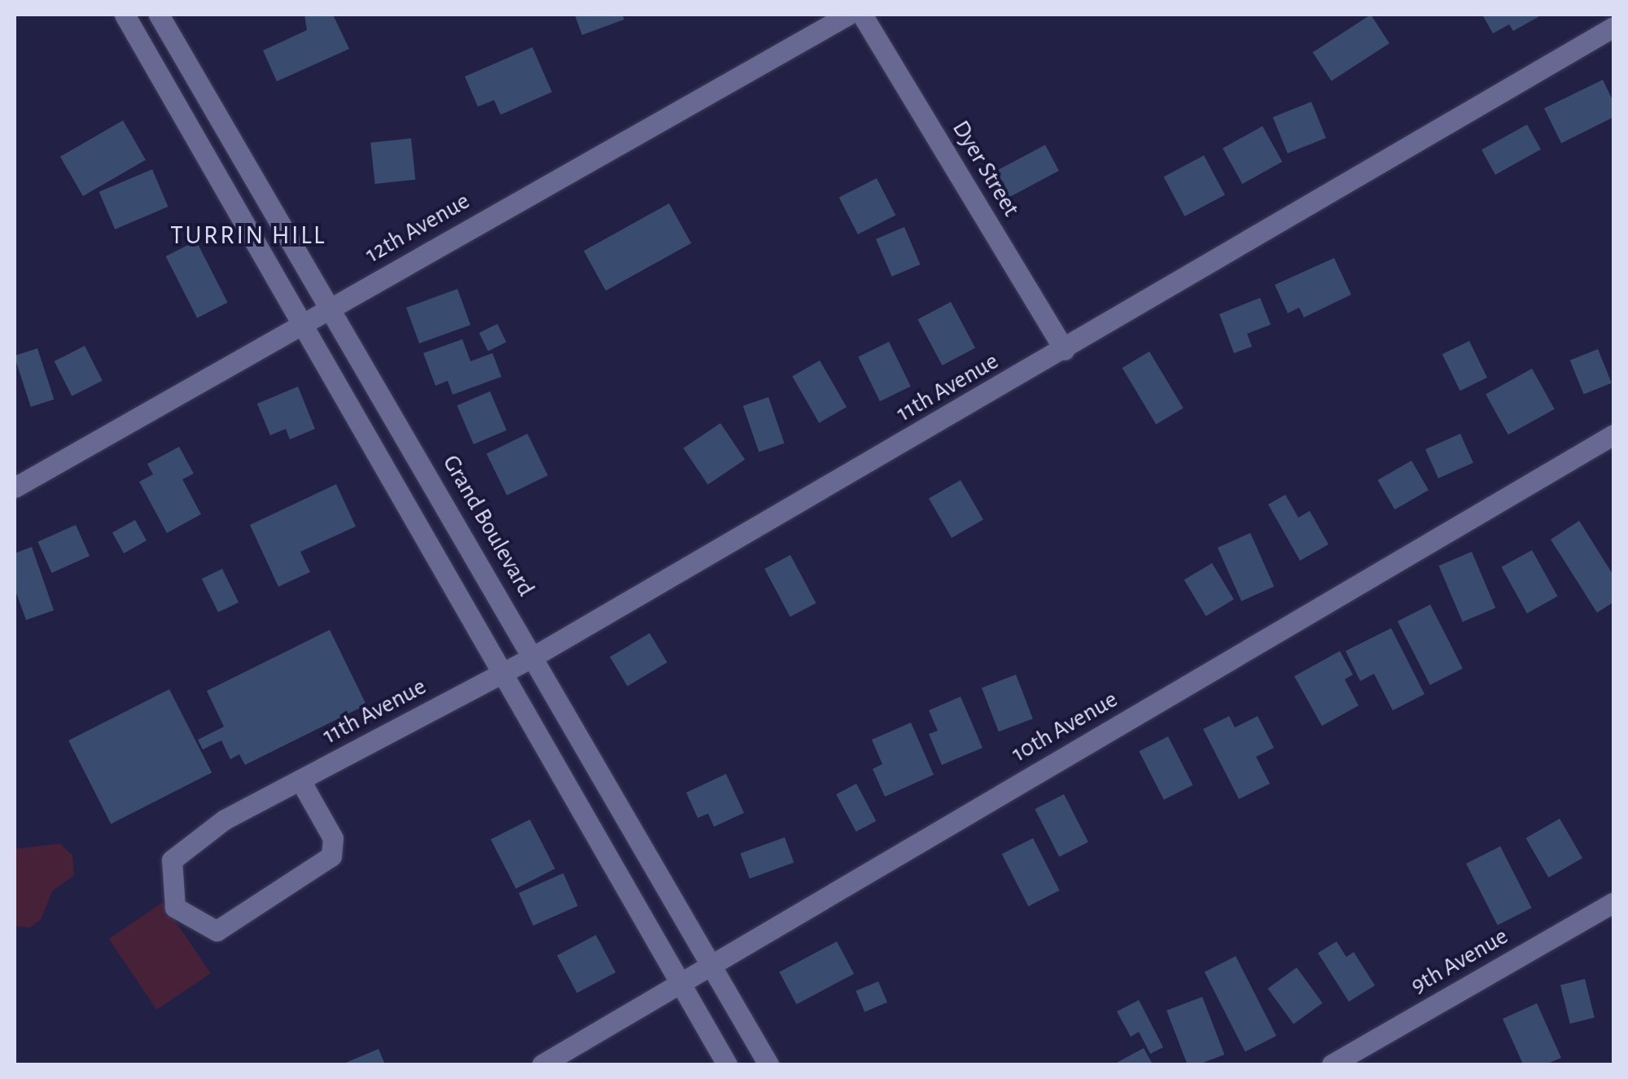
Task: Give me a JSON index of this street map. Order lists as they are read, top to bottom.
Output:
{
  "streets": {
    "street": [
      "Dyer Street",
      "12th Avenue",
      "11th Avenue",
      "Grand Boulevard",
      "10th Avenue",
      "9th Avenue"
    ]
  },
  "crossings": [
    ["Dyer Street", "11th Avenue"],
    ["12th Avenue", "Grand Boulevard"],
    ["11th Avenue", "Grand Boulevard"],
    ["Grand Boulevard", "10th Avenue"]
  ],
  "districts": ["TURRIN HILL"]
}
